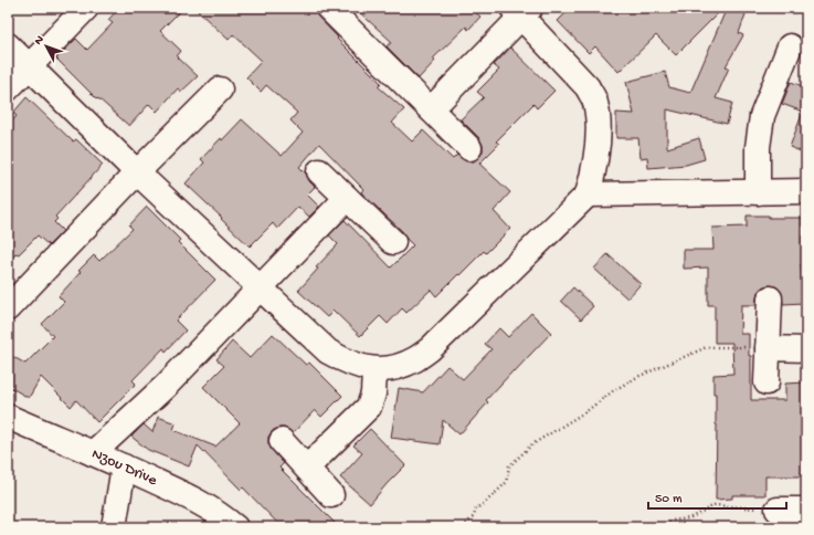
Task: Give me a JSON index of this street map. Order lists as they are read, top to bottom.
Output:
{
  "streets": {
    "street": ["Nzou Drive"]
  },
  "scale_bar": "50 m",
  "north": "top left"
}
